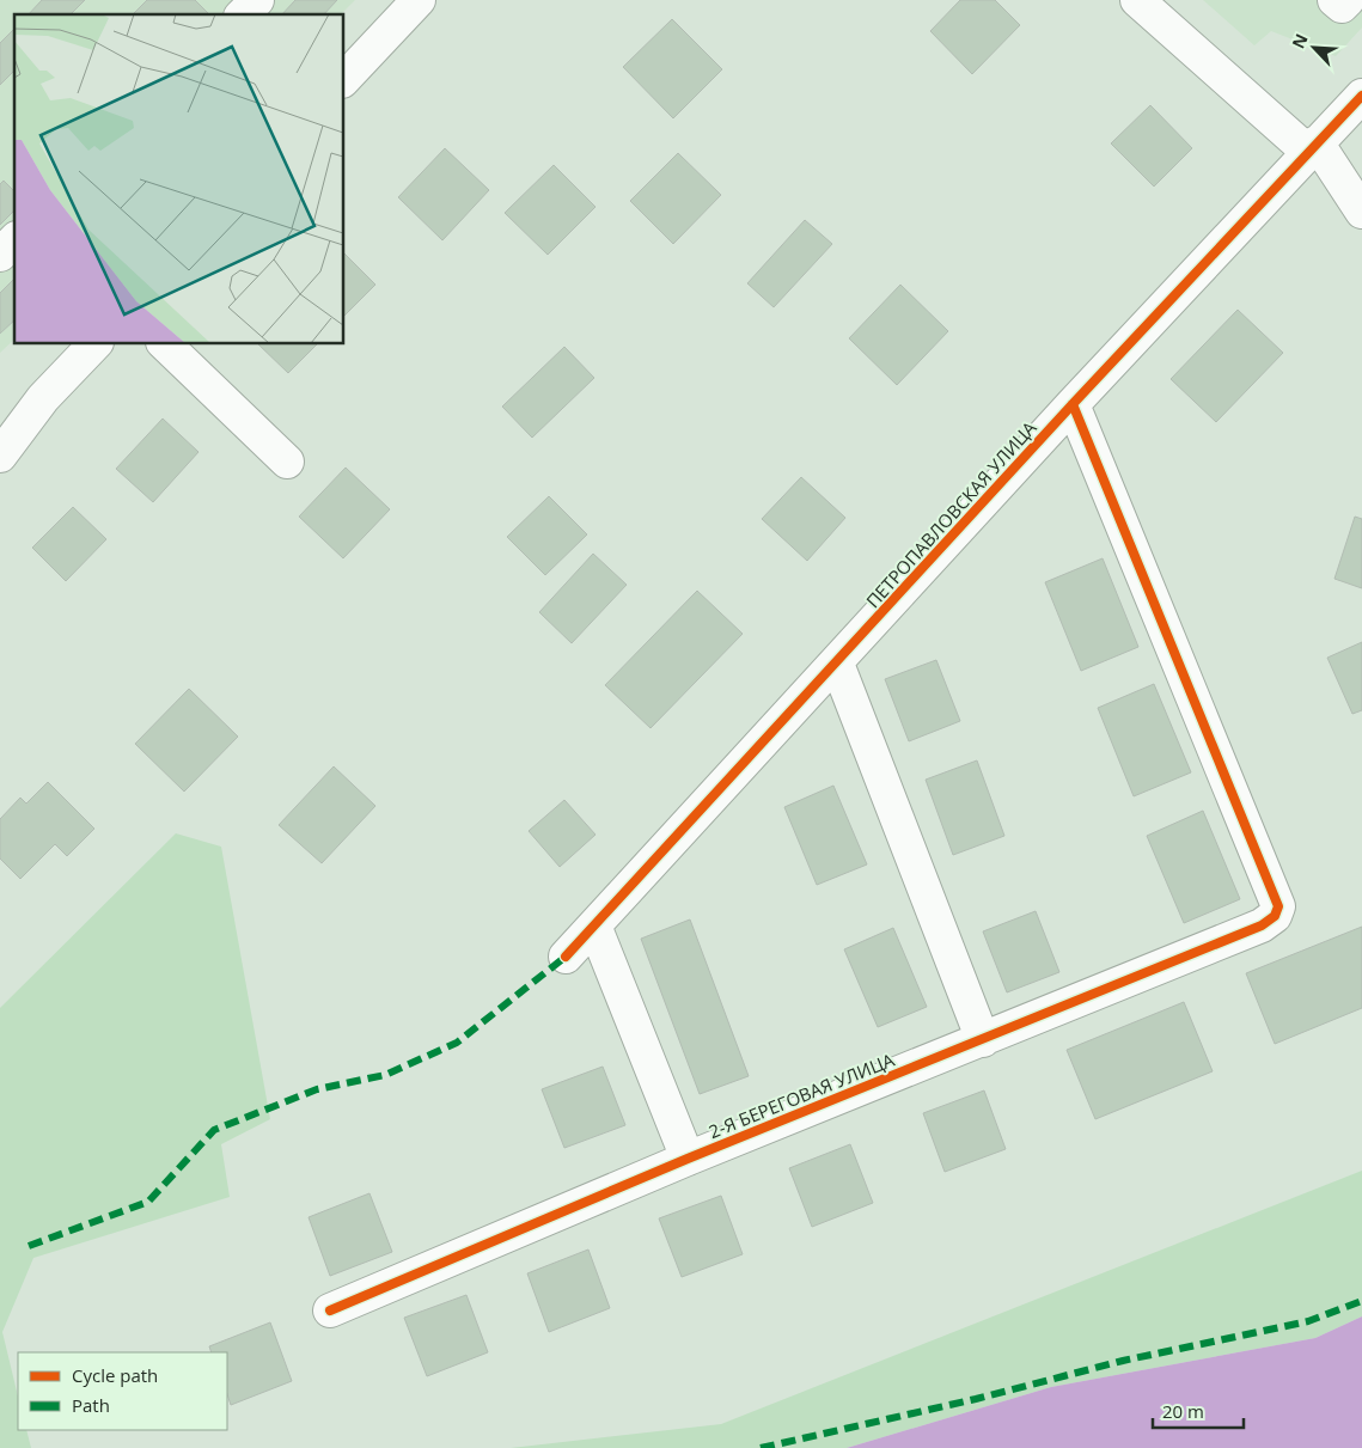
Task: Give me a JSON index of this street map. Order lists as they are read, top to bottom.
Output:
{
  "streets": {
    "street": ["ПЕТРОПАВЛОВСКАЯ УЛИЦА", "2-Я БЕРЕГОВАЯ УЛИЦА"]
  },
  "crossings": [
    ["ПЕТРОПАВЛОВСКАЯ УЛИЦА", "2-Я БЕРЕГОВАЯ УЛИЦА"]
  ],
  "legend": ["Cycle path", "Path"],
  "scale_bar": "20 m",
  "north": "top left"
}
